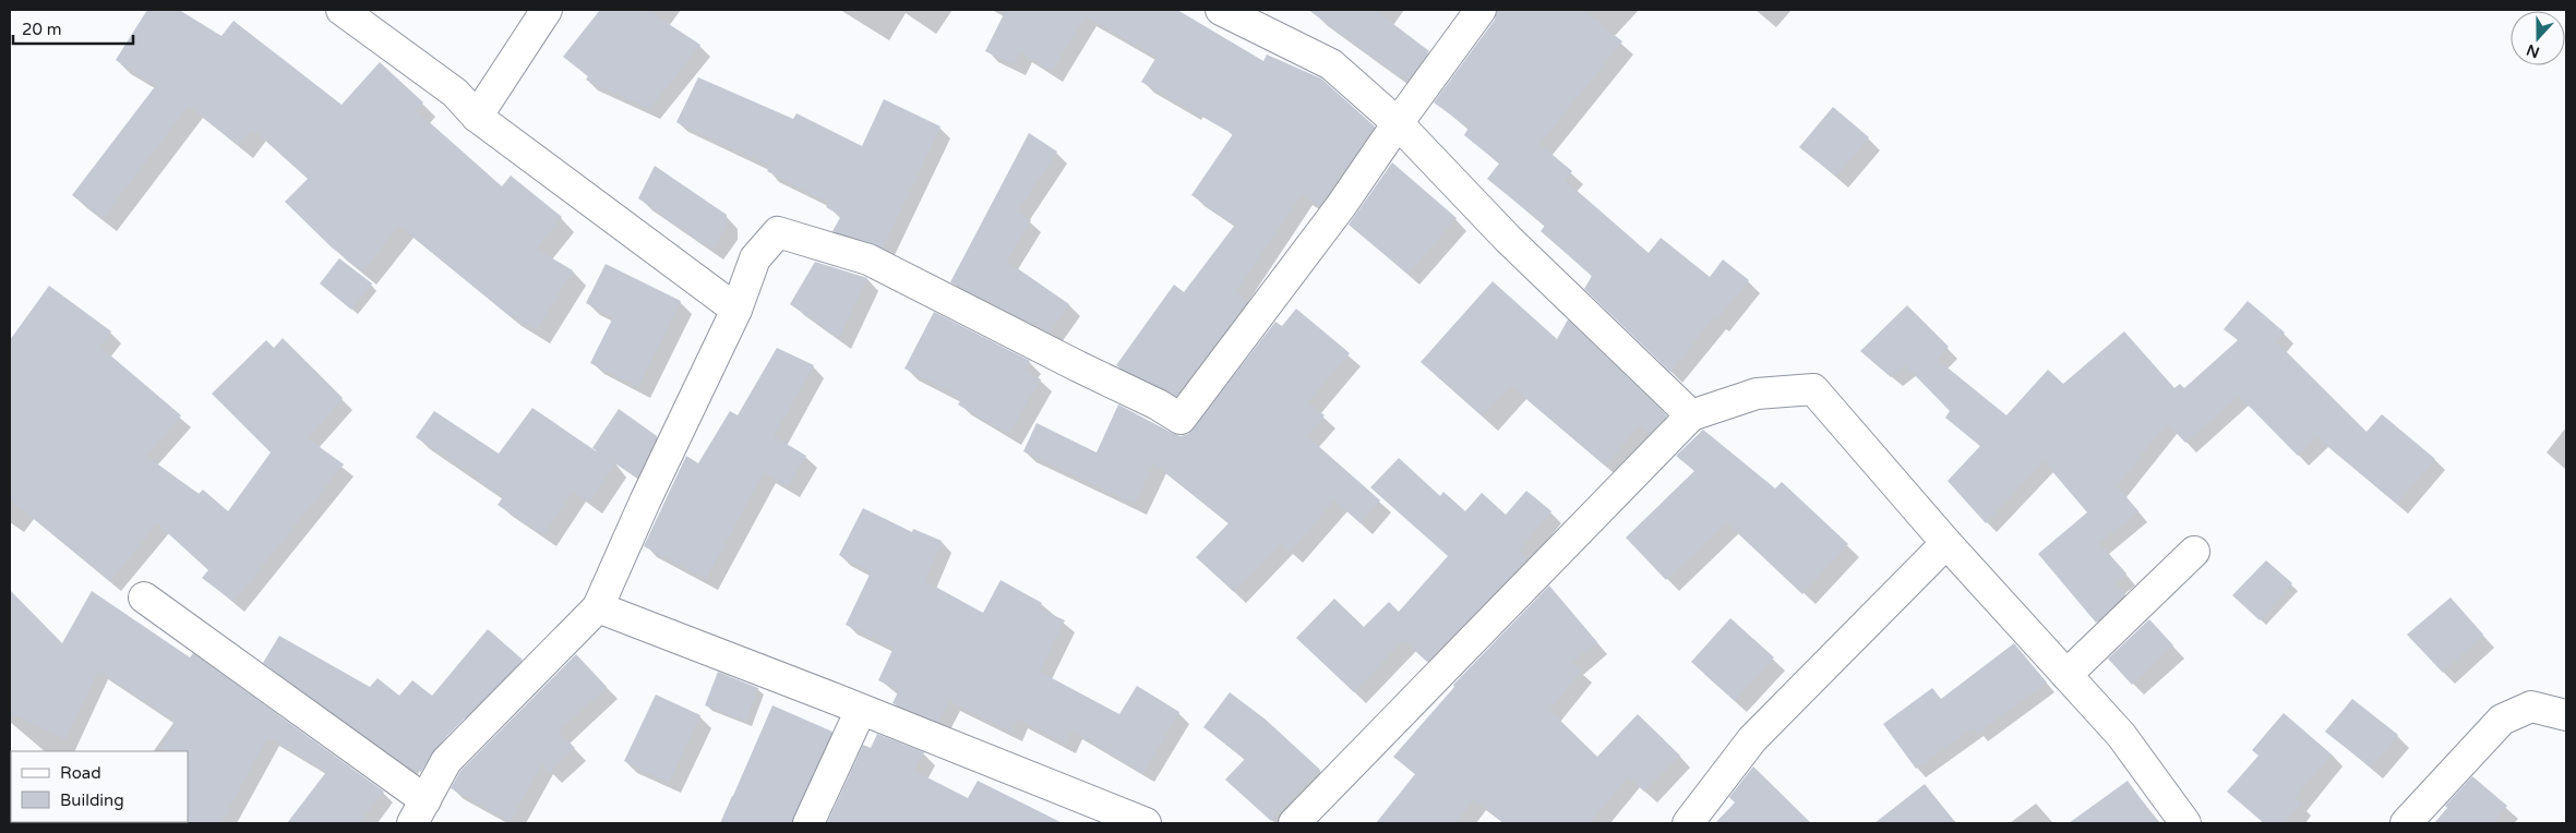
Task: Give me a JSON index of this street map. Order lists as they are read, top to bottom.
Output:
{
  "legend": ["Road", "Building"],
  "scale_bar": "20 m",
  "north": "bottom"
}
